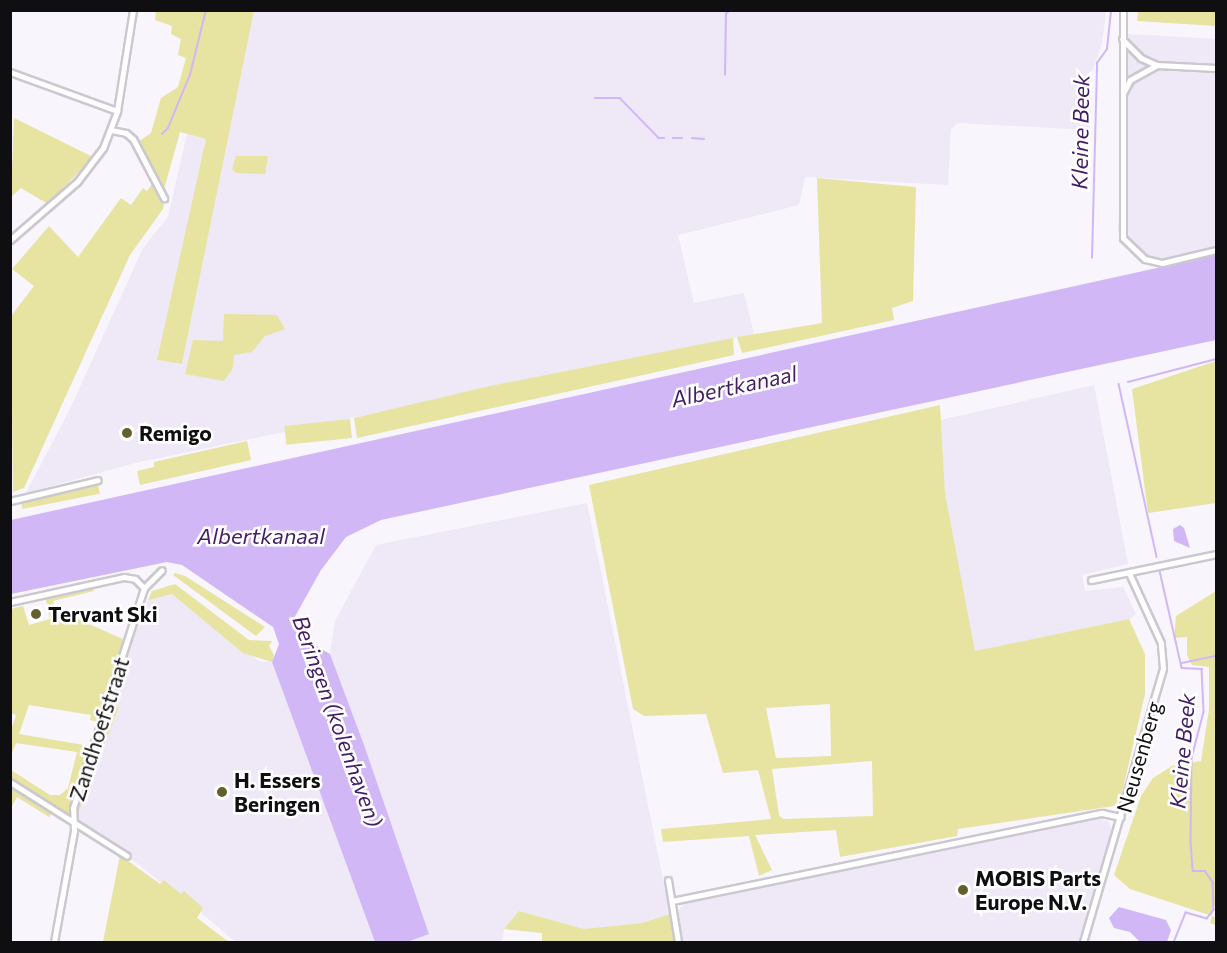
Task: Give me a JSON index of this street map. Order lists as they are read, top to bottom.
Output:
{
  "streets": {
    "street": ["Zandhoefstraat", "Neusenberg"]
  },
  "water": ["Kleine Beek", "Albertkanaal", "Beringen (kolenhaven)"],
  "places": [
    "Remigo",
    "Tervant Ski",
    "H. Essers Beringen",
    "MOBIS Parts Europe N.V."
  ]
}
